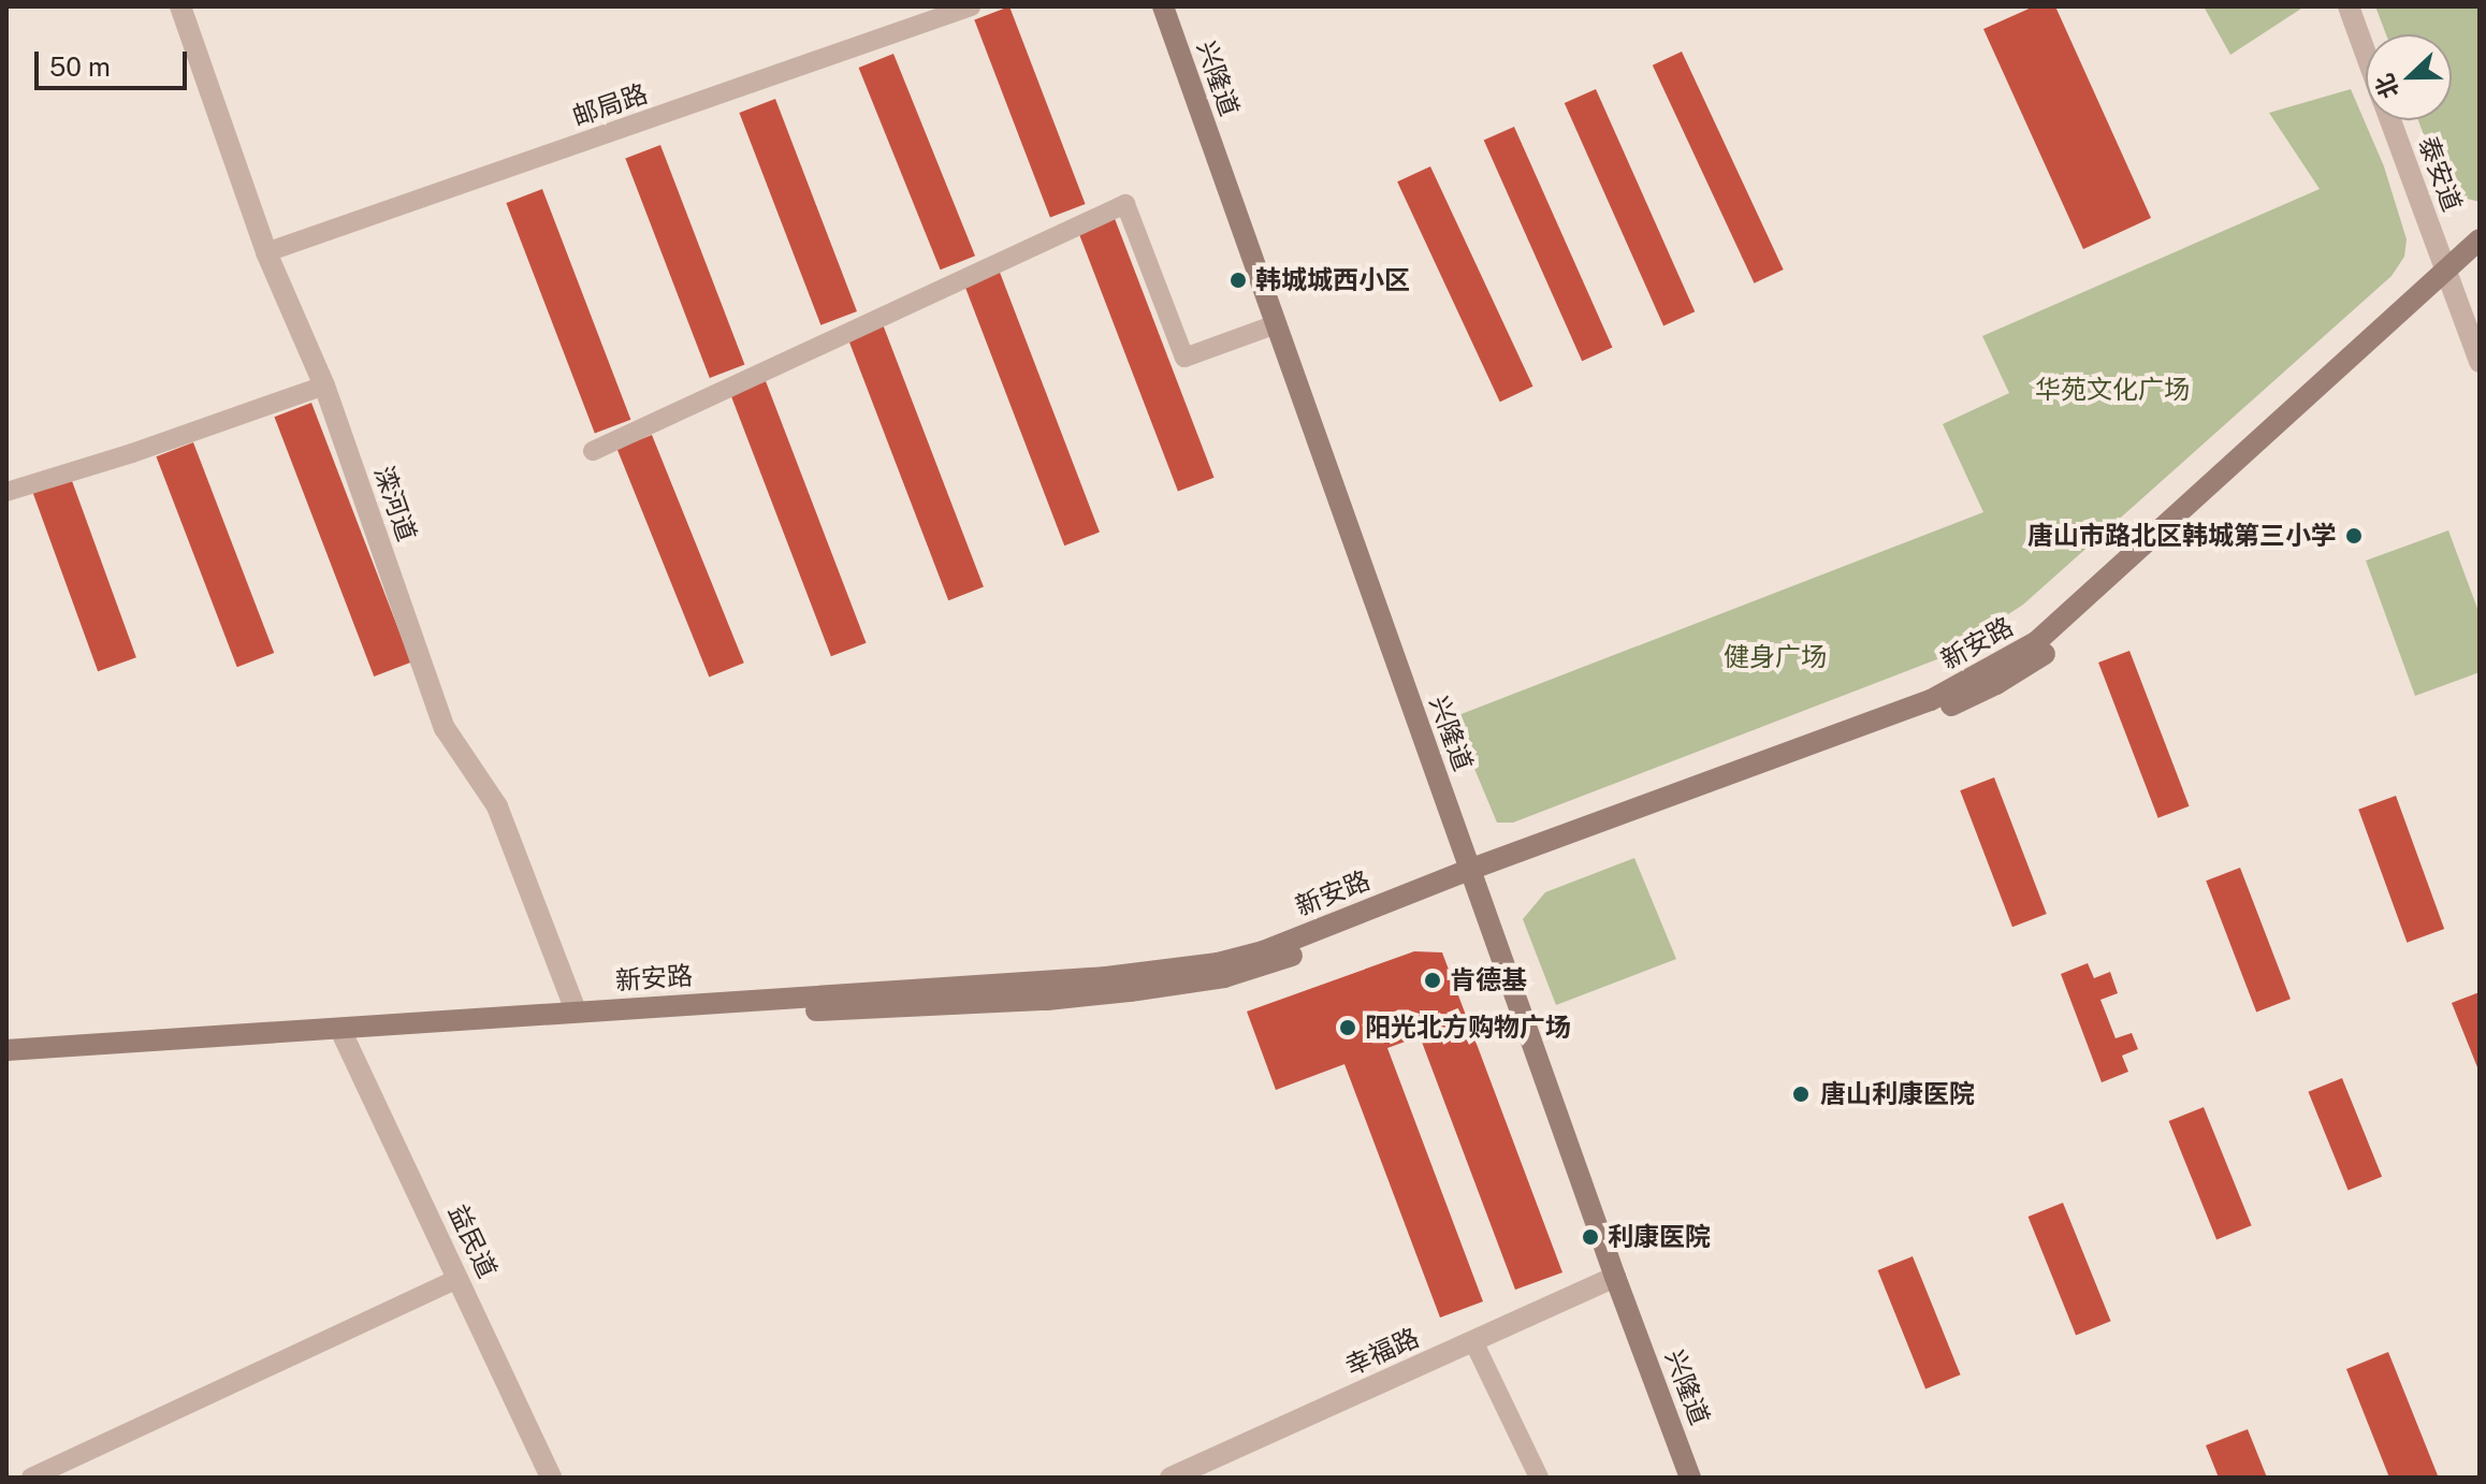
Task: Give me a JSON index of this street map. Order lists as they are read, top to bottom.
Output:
{
  "streets": {
    "main road": ["兴隆道", "新安路"],
    "street": [
      "邮局路",
      "泰安道",
      "滦河道",
      "益民道",
      "幸福路"
    ]
  },
  "crossings": [
    ["兴隆道", "新安路"],
    ["兴隆道", "幸福路"],
    ["邮局路", "滦河道"],
    ["泰安道", "新安路"],
    ["滦河道", "新安路"],
    ["新安路", "益民道"]
  ],
  "parks": ["华苑文化广场", "健身广场"],
  "places": [
    "韩城城西小区",
    "唐山市路北区韩城第三小学",
    "肯德基",
    "阳光北方购物广场",
    "唐山利康医院",
    "利康医院"
  ],
  "scale_bar": "50 m",
  "north": "left"
}
